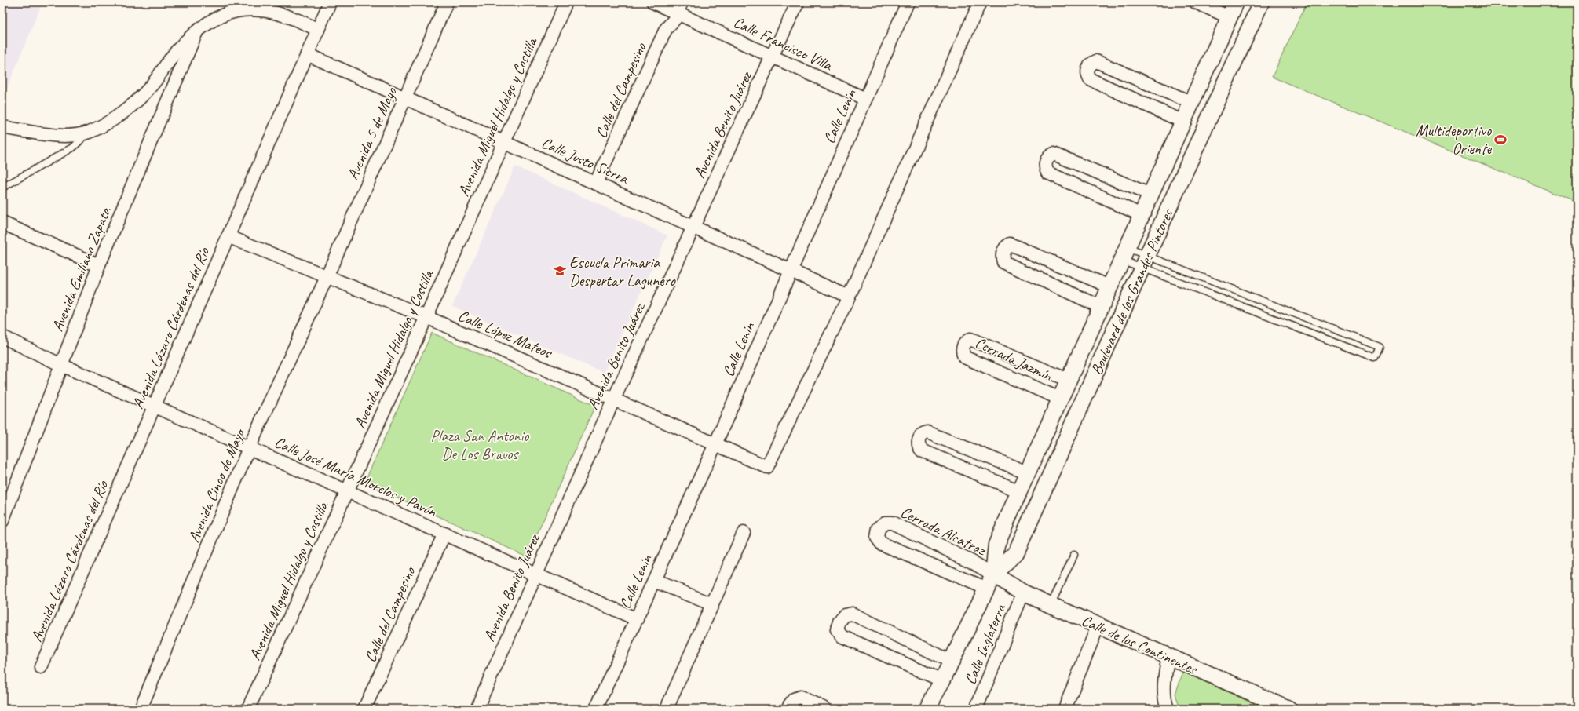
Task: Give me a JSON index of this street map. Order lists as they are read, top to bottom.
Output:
{
  "streets": {
    "street": [
      "Calle Francisco Villa",
      "Calle del Campesino",
      "Calle Lenin",
      "Avenida Miguel Hidalgo y Costilla",
      "Avenida Benito Juárez",
      "Avenida 5 de Mayo",
      "Calle Justo Sierra",
      "Avenida Emiliano Zapata",
      "Boulevard de los Grandes Pintores",
      "Avenida Lázaro Cárdenas del Río",
      "Calle López Mateos",
      "Cerrada Jazmín",
      "Calle José María Morelos y Pavón",
      "Avenida Cinco de Mayo",
      "Cerrada Alcatraz",
      "Calle Inglaterra",
      "Calle de los Continentes"
    ]
  },
  "crossings": [
    ["Calle Francisco Villa", "Calle del Campesino"],
    ["Calle Francisco Villa", "Calle Lenin"],
    ["Calle Francisco Villa", "Avenida Benito Juárez"],
    ["Calle del Campesino", "Calle Justo Sierra"],
    ["Calle del Campesino", "Calle José María Morelos y Pavón"],
    ["Calle Lenin", "Calle Justo Sierra"],
    ["Calle Lenin", "Calle López Mateos"],
    ["Calle Lenin", "Calle José María Morelos y Pavón"],
    ["Avenida Miguel Hidalgo y Costilla", "Calle Justo Sierra"],
    ["Avenida Miguel Hidalgo y Costilla", "Calle López Mateos"],
    ["Avenida Miguel Hidalgo y Costilla", "Calle José María Morelos y Pavón"],
    ["Avenida Benito Juárez", "Calle Justo Sierra"],
    ["Avenida Benito Juárez", "Calle López Mateos"],
    ["Avenida Benito Juárez", "Calle José María Morelos y Pavón"],
    ["Avenida 5 de Mayo", "Calle Justo Sierra"],
    ["Avenida 5 de Mayo", "Calle López Mateos"],
    ["Avenida 5 de Mayo", "Avenida Cinco de Mayo"],
    ["Calle Justo Sierra", "Avenida Lázaro Cárdenas del Río"],
    ["Calle Justo Sierra", "Calle López Mateos"],
    ["Avenida Emiliano Zapata", "Calle José María Morelos y Pavón"],
    ["Boulevard de los Grandes Pintores", "Cerrada Jazmín"],
    ["Boulevard de los Grandes Pintores", "Cerrada Alcatraz"],
    ["Boulevard de los Grandes Pintores", "Calle de los Continentes"],
    ["Avenida Lázaro Cárdenas del Río", "Calle López Mateos"],
    ["Avenida Lázaro Cárdenas del Río", "Calle José María Morelos y Pavón"],
    ["Calle López Mateos", "Avenida Cinco de Mayo"],
    ["Calle José María Morelos y Pavón", "Avenida Cinco de Mayo"],
    ["Cerrada Alcatraz", "Calle de los Continentes"],
    ["Calle Inglaterra", "Calle de los Continentes"]
  ],
  "parks": ["Plaza San Antonio De Los Bravos"],
  "places": {
    "sports": ["Multideportivo Oriente"],
    "school or university": ["Escuela Primaria Despertar Lagunero"]
  }
}
